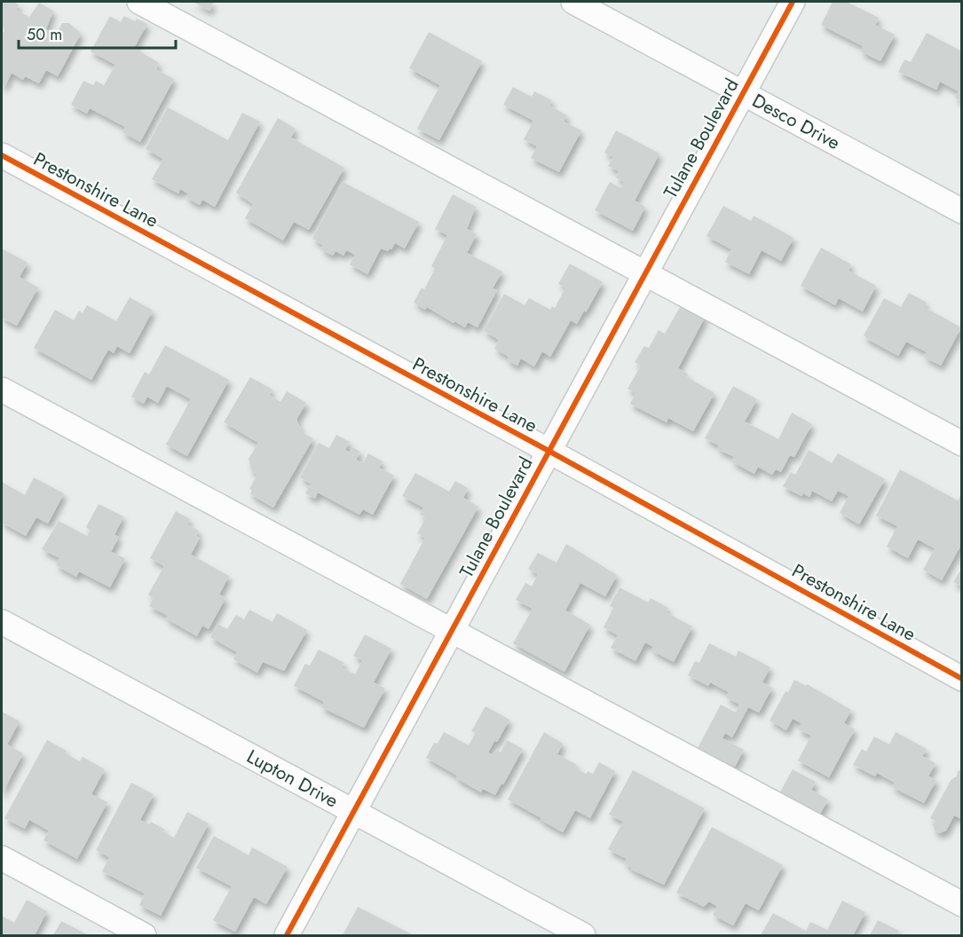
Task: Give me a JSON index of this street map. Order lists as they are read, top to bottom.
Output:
{
  "streets": {
    "street": [
      "Desco Drive",
      "Tulane Boulevard",
      "Prestonshire Lane",
      "Lupton Drive"
    ]
  },
  "crossings": [
    ["Desco Drive", "Tulane Boulevard"],
    ["Tulane Boulevard", "Prestonshire Lane"],
    ["Tulane Boulevard", "Lupton Drive"]
  ],
  "scale_bar": "50 m"
}
